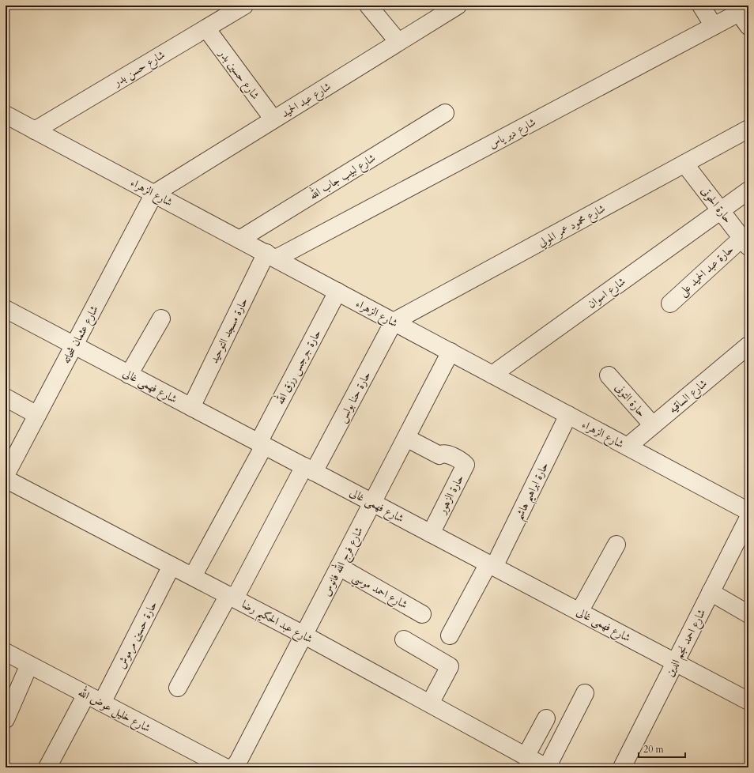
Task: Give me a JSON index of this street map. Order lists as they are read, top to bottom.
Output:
{
  "streets": {
    "street": [
      "شارع حسن بدر",
      "شارع حسين بدر",
      "شارع عبد الحميد",
      "شارع دير ياس",
      "شارع لبيب جاب الله",
      "شارع الزهراء",
      "حارة الحوتى",
      "شارع محمود عمر المولي",
      "حارة عبد الحميد على",
      "شارع اسوان",
      "حارة مسجد التوحيد",
      "شارع عثمان شحاته",
      "حارة جرجس رزق الله",
      "شارع فهمى غالى",
      "شارع الساقيه",
      "حارة حنا بولس",
      "حارة التونى",
      "حارة ابراهيم هاشم",
      "حارة الزهور",
      "شارع فرج الله فانوس",
      "شارع احمد موسي",
      "شارع عبد الحكيم رضا",
      "حارة حسين مرموش",
      "شارع احمد نجم الدين",
      "شارع خليل عوض الله"
    ]
  },
  "crossings": [
    ["شارع حسن بدر", "شارع حسين بدر"],
    ["شارع حسن بدر", "شارع الزهراء"],
    ["شارع حسين بدر", "شارع عبد الحميد"],
    ["شارع عبد الحميد", "شارع الزهراء"],
    ["شارع عبد الحميد", "شارع عثمان شحاته"],
    ["شارع دير ياس", "شارع الزهراء"],
    ["شارع دير ياس", "حارة مسجد التوحيد"],
    ["شارع لبيب جاب الله", "شارع الزهراء"],
    ["شارع الزهراء", "شارع محمود عمر المولي"],
    ["شارع الزهراء", "شارع اسوان"],
    ["شارع الزهراء", "حارة مسجد التوحيد"],
    ["شارع الزهراء", "شارع عثمان شحاته"],
    ["شارع الزهراء", "حارة جرجس رزق الله"],
    ["شارع الزهراء", "شارع الساقيه"],
    ["شارع الزهراء", "حارة حنا بولس"],
    ["شارع الزهراء", "حارة ابراهيم هاشم"],
    ["شارع الزهراء", "شارع فرج الله فانوس"],
    ["حارة الحوتى", "شارع محمود عمر المولي"],
    ["حارة الحوتى", "حارة عبد الحميد على"],
    ["حارة الحوتى", "شارع اسوان"],
    ["شارع محمود عمر المولي", "حارة حنا بولس"],
    ["حارة مسجد التوحيد", "شارع فهمى غالى"],
    ["شارع عثمان شحاته", "شارع فهمى غالى"],
    ["حارة جرجس رزق الله", "شارع فهمى غالى"],
    ["حارة جرجس رزق الله", "شارع عبد الحكيم رضا"],
    ["شارع فهمى غالى", "حارة حنا بولس"],
    ["شارع فهمى غالى", "حارة ابراهيم هاشم"],
    ["شارع فهمى غالى", "حارة الزهور"],
    ["شارع فهمى غالى", "شارع فرج الله فانوس"],
    ["شارع فهمى غالى", "شارع احمد نجم الدين"],
    ["شارع الساقيه", "حارة التونى"],
    ["حارة حنا بولس", "شارع عبد الحكيم رضا"],
    ["حارة الزهور", "شارع فرج الله فانوس"],
    ["شارع فرج الله فانوس", "شارع احمد موسي"],
    ["شارع فرج الله فانوس", "شارع عبد الحكيم رضا"],
    ["شارع فرج الله فانوس", "شارع خليل عوض الله"],
    ["شارع عبد الحكيم رضا", "حارة حسين مرموش"],
    ["حارة حسين مرموش", "شارع خليل عوض الله"]
  ],
  "scale_bar": "20 m"
}
